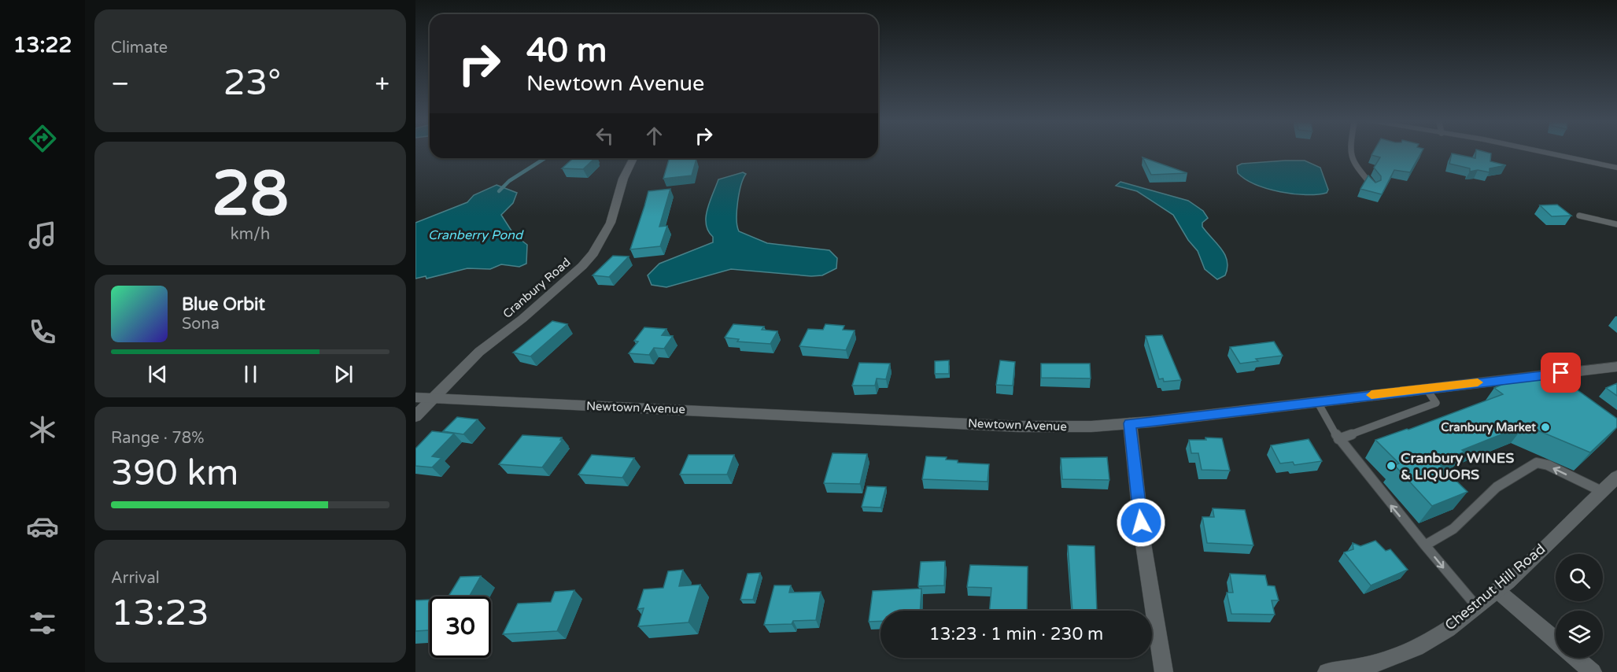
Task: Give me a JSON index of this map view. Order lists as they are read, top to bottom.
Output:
{
  "streets": {
    "street": ["Cranbury Road", "Newtown Avenue", "Chestnut Hill Road"]
  },
  "crossings": [
    ["Cranbury Road", "Newtown Avenue"]
  ],
  "water": ["Cranberry Pond"],
  "places": ["Cranbury Market", "Cranbury WINES & LIQUORS"],
  "page": {
    "tabs": "13:22",
    "tile": [
      "Climate",
      ["28", "km/h"],
      ["Range · 78%", "390 km"],
      ["Arrival", "13:23"]
    ],
    "turn": ["40 m", "Newtown Avenue"],
    "heat": ["−", "23°", "+"],
    "song": ["Blue Orbit", "Sona"],
    "limit": "30",
    "trip": "13:23 · 1 min · 230 m"
  }
}
